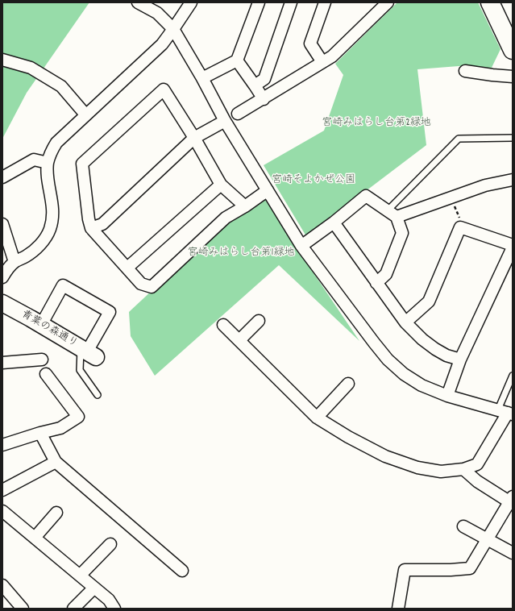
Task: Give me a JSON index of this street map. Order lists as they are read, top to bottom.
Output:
{
  "streets": {
    "street": ["青葉の森通り"]
  },
  "parks": ["宮崎みはらし台第2緑地", "宮崎そよかぜ公園", "宮崎みはらし台第1緑地"]
}
